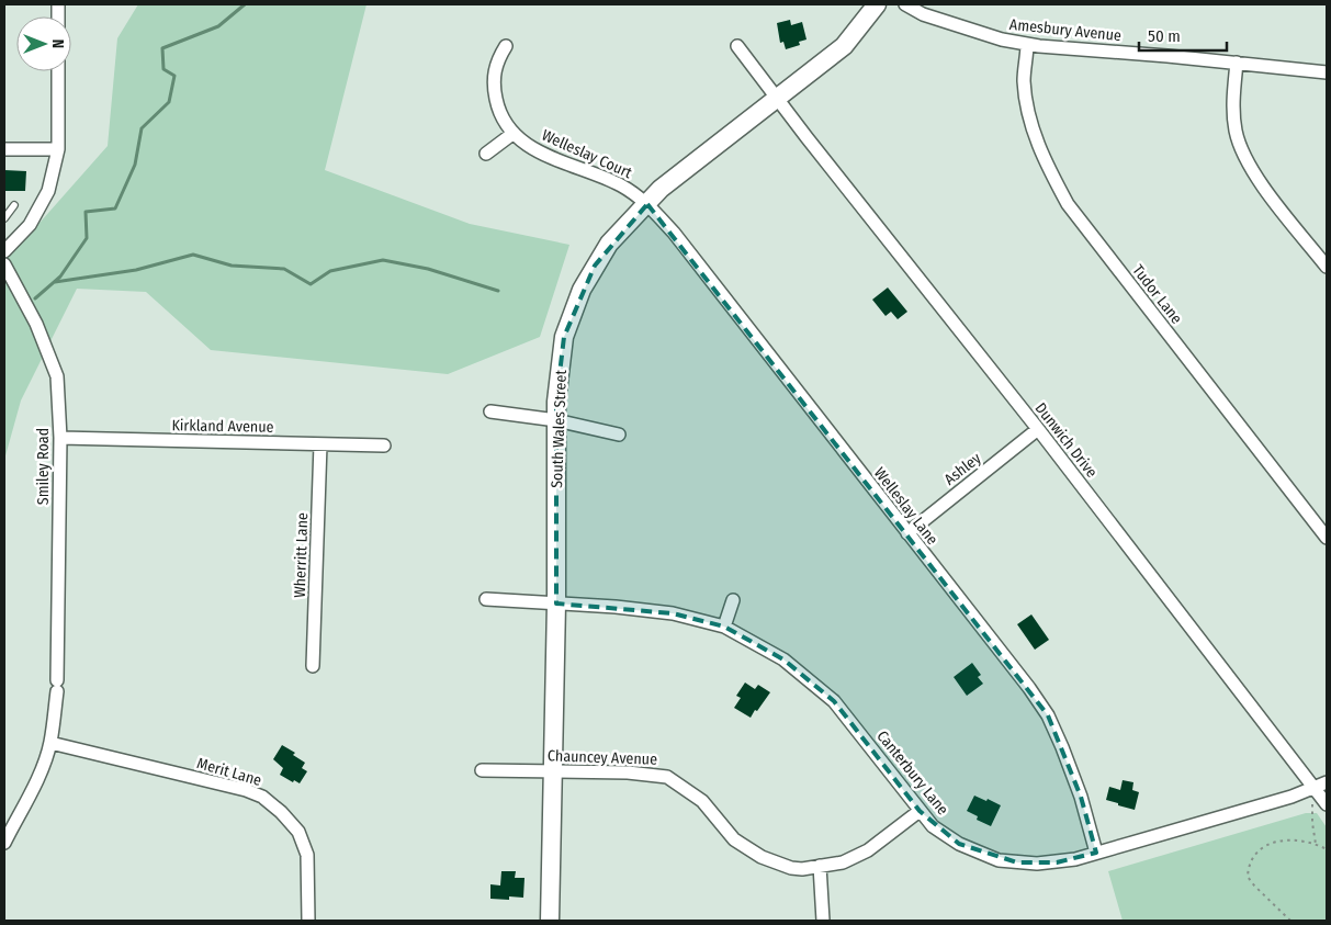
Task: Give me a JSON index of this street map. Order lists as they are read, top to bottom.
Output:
{
  "streets": {
    "street": [
      "Amesbury Avenue",
      "Welleslay Court",
      "Tudor Lane",
      "Kirkland Avenue",
      "South Wales Street",
      "Dunwich Drive",
      "Smiley Road",
      "Ashley",
      "Welleslay Lane",
      "Wherritt Lane",
      "Chauncey Avenue",
      "Merit Lane",
      "Canterbury Lane"
    ]
  },
  "crossings": [
    ["Amesbury Avenue", "Tudor Lane"],
    ["Welleslay Court", "South Wales Street"],
    ["Welleslay Court", "Welleslay Lane"],
    ["Kirkland Avenue", "Smiley Road"],
    ["Kirkland Avenue", "Wherritt Lane"],
    ["South Wales Street", "Dunwich Drive"],
    ["South Wales Street", "Welleslay Lane"],
    ["South Wales Street", "Chauncey Avenue"],
    ["South Wales Street", "Canterbury Lane"],
    ["Dunwich Drive", "Ashley"],
    ["Dunwich Drive", "Canterbury Lane"],
    ["Smiley Road", "Merit Lane"],
    ["Ashley", "Welleslay Lane"],
    ["Welleslay Lane", "Canterbury Lane"],
    ["Chauncey Avenue", "Canterbury Lane"]
  ],
  "scale_bar": "50 m",
  "north": "right"
}
